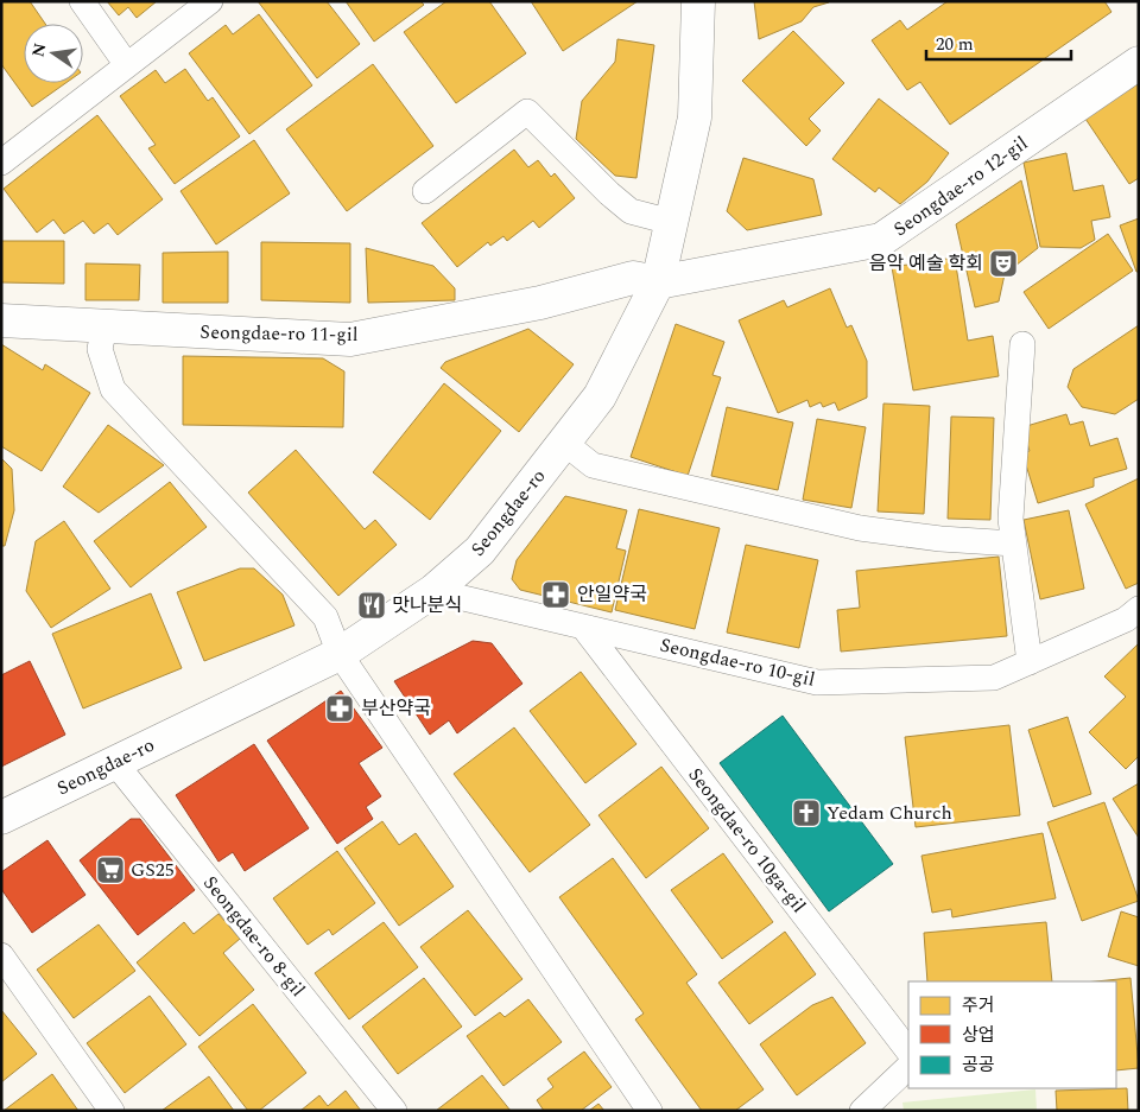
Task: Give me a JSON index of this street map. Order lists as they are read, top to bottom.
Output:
{
  "streets": {
    "street": ["Seongdae-ro 12-gil", "Seongdae-ro 11-gil", "Seongdae-ro"],
    "lane": ["Seongdae-ro 10-gil", "Seongdae-ro 10ga-gil", "Seongdae-ro 8-gil"]
  },
  "crossings": [
    ["Seongdae-ro 12-gil", "Seongdae-ro 11-gil"],
    ["Seongdae-ro 12-gil", "Seongdae-ro"],
    ["Seongdae-ro 11-gil", "Seongdae-ro"],
    ["Seongdae-ro", "Seongdae-ro 10-gil"],
    ["Seongdae-ro", "Seongdae-ro 8-gil"],
    ["Seongdae-ro 10-gil", "Seongdae-ro 10ga-gil"]
  ],
  "places": {
    "theatre": ["음악 예술 학회"],
    "pharmacy": ["안일약국", "부산약국"],
    "restaurant": ["맛나분식"],
    "church": ["Yedam Church"],
    "supermarket": ["GS25"]
  },
  "legend": ["주거", "상업", "공공"],
  "scale_bar": "20 m",
  "north": "left"
}
